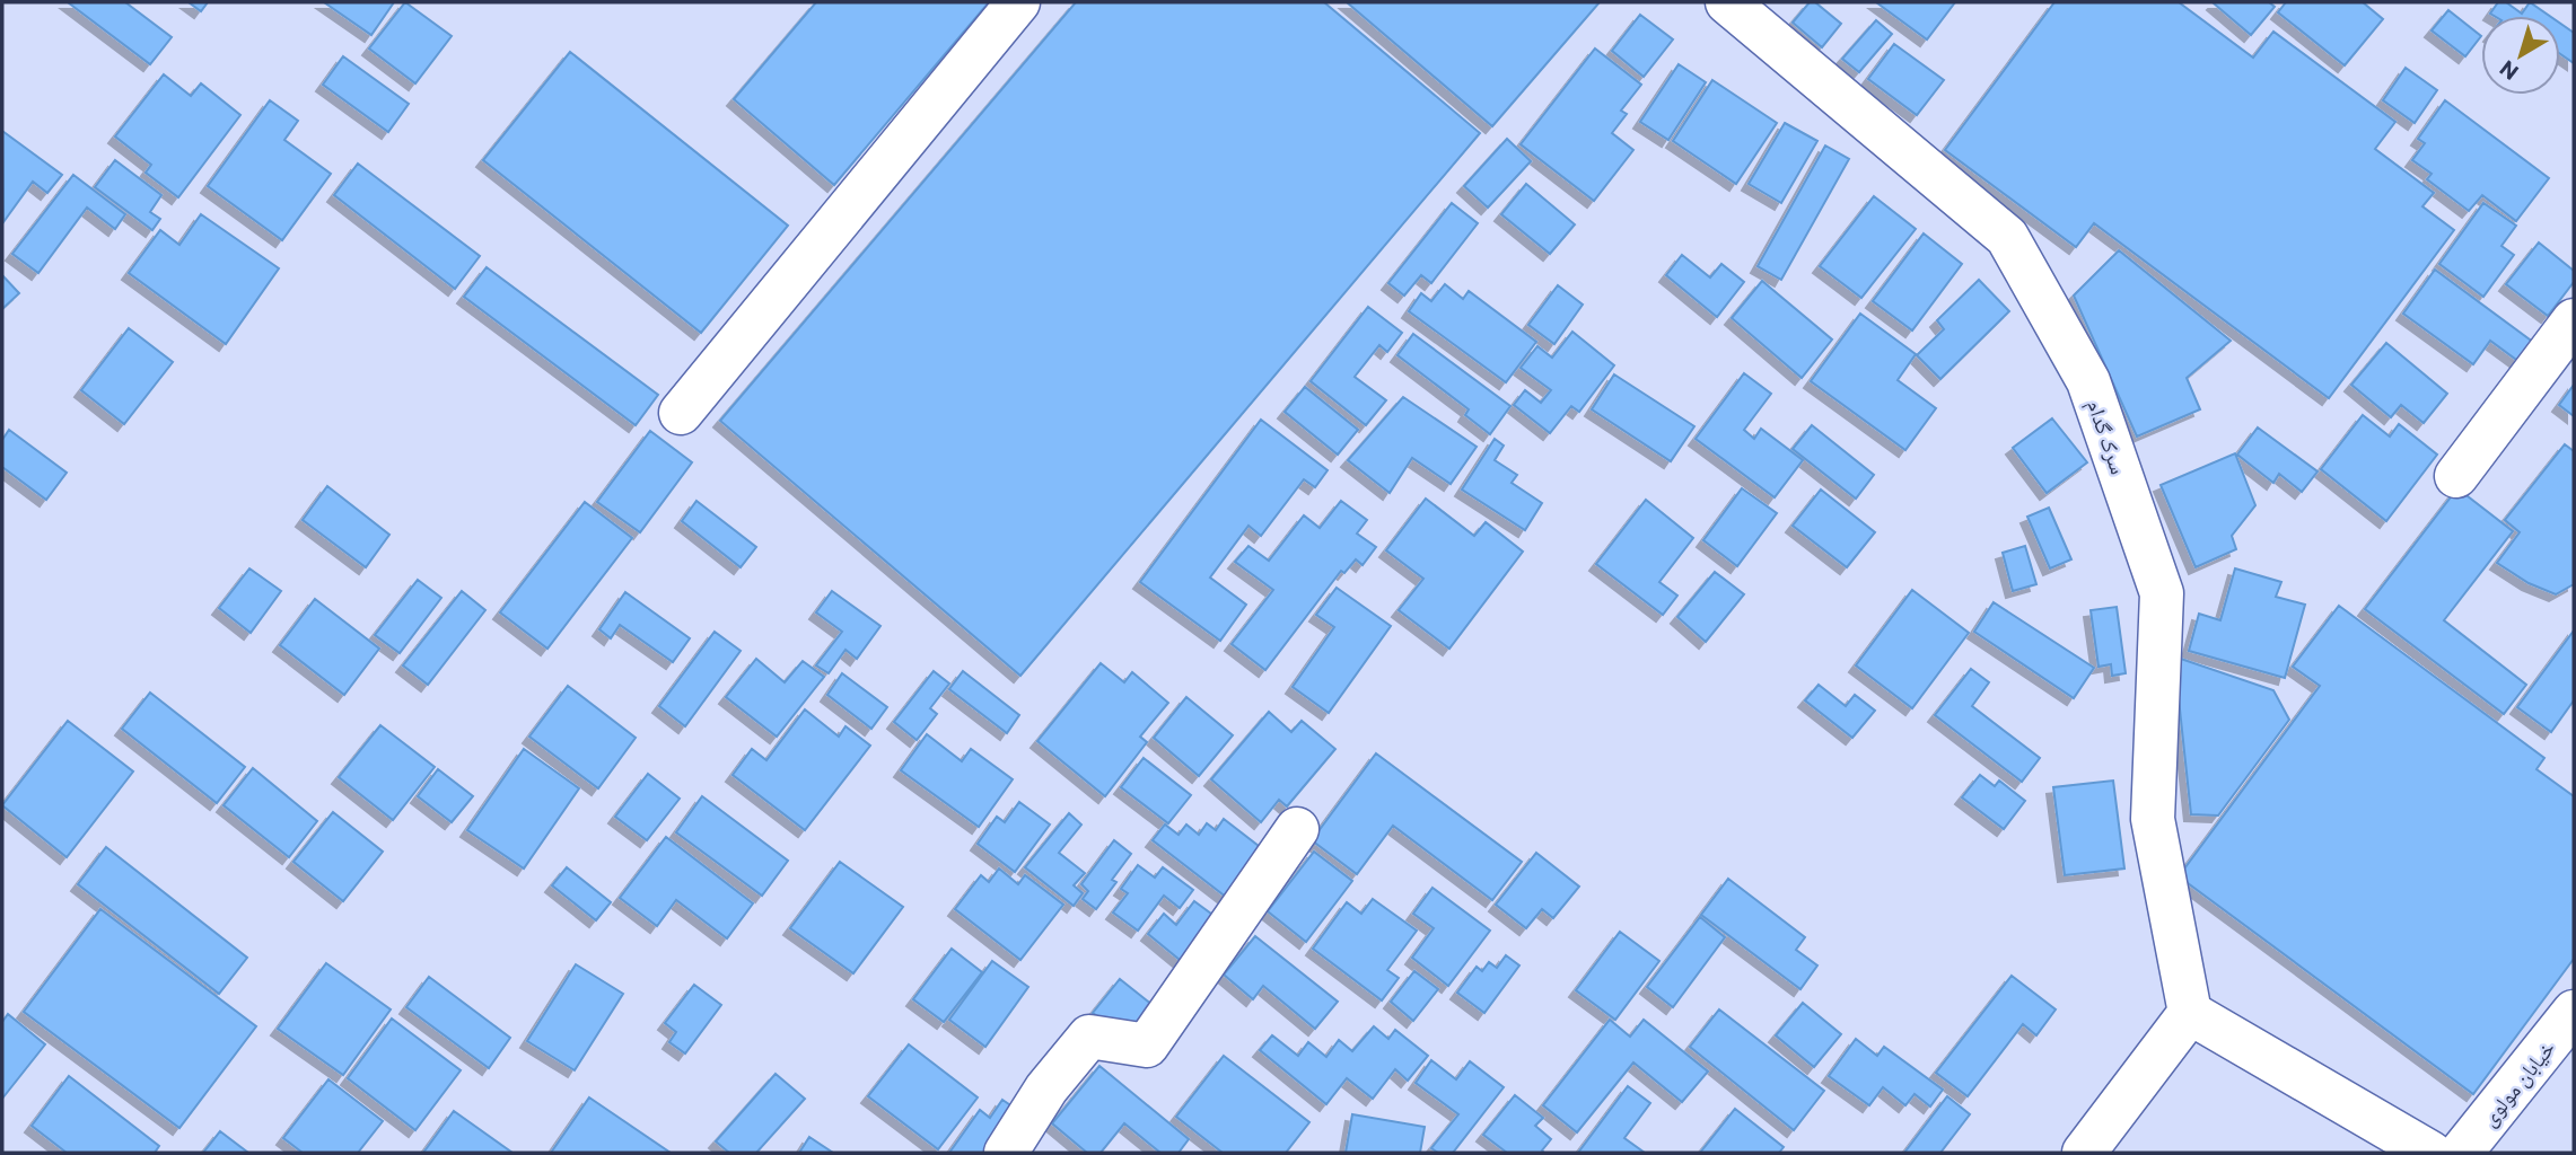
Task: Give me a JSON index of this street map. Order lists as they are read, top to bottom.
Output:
{
  "streets": {
    "street": ["سرک گدام", "خیابان مولوی"]
  },
  "north": "bottom left"
}
